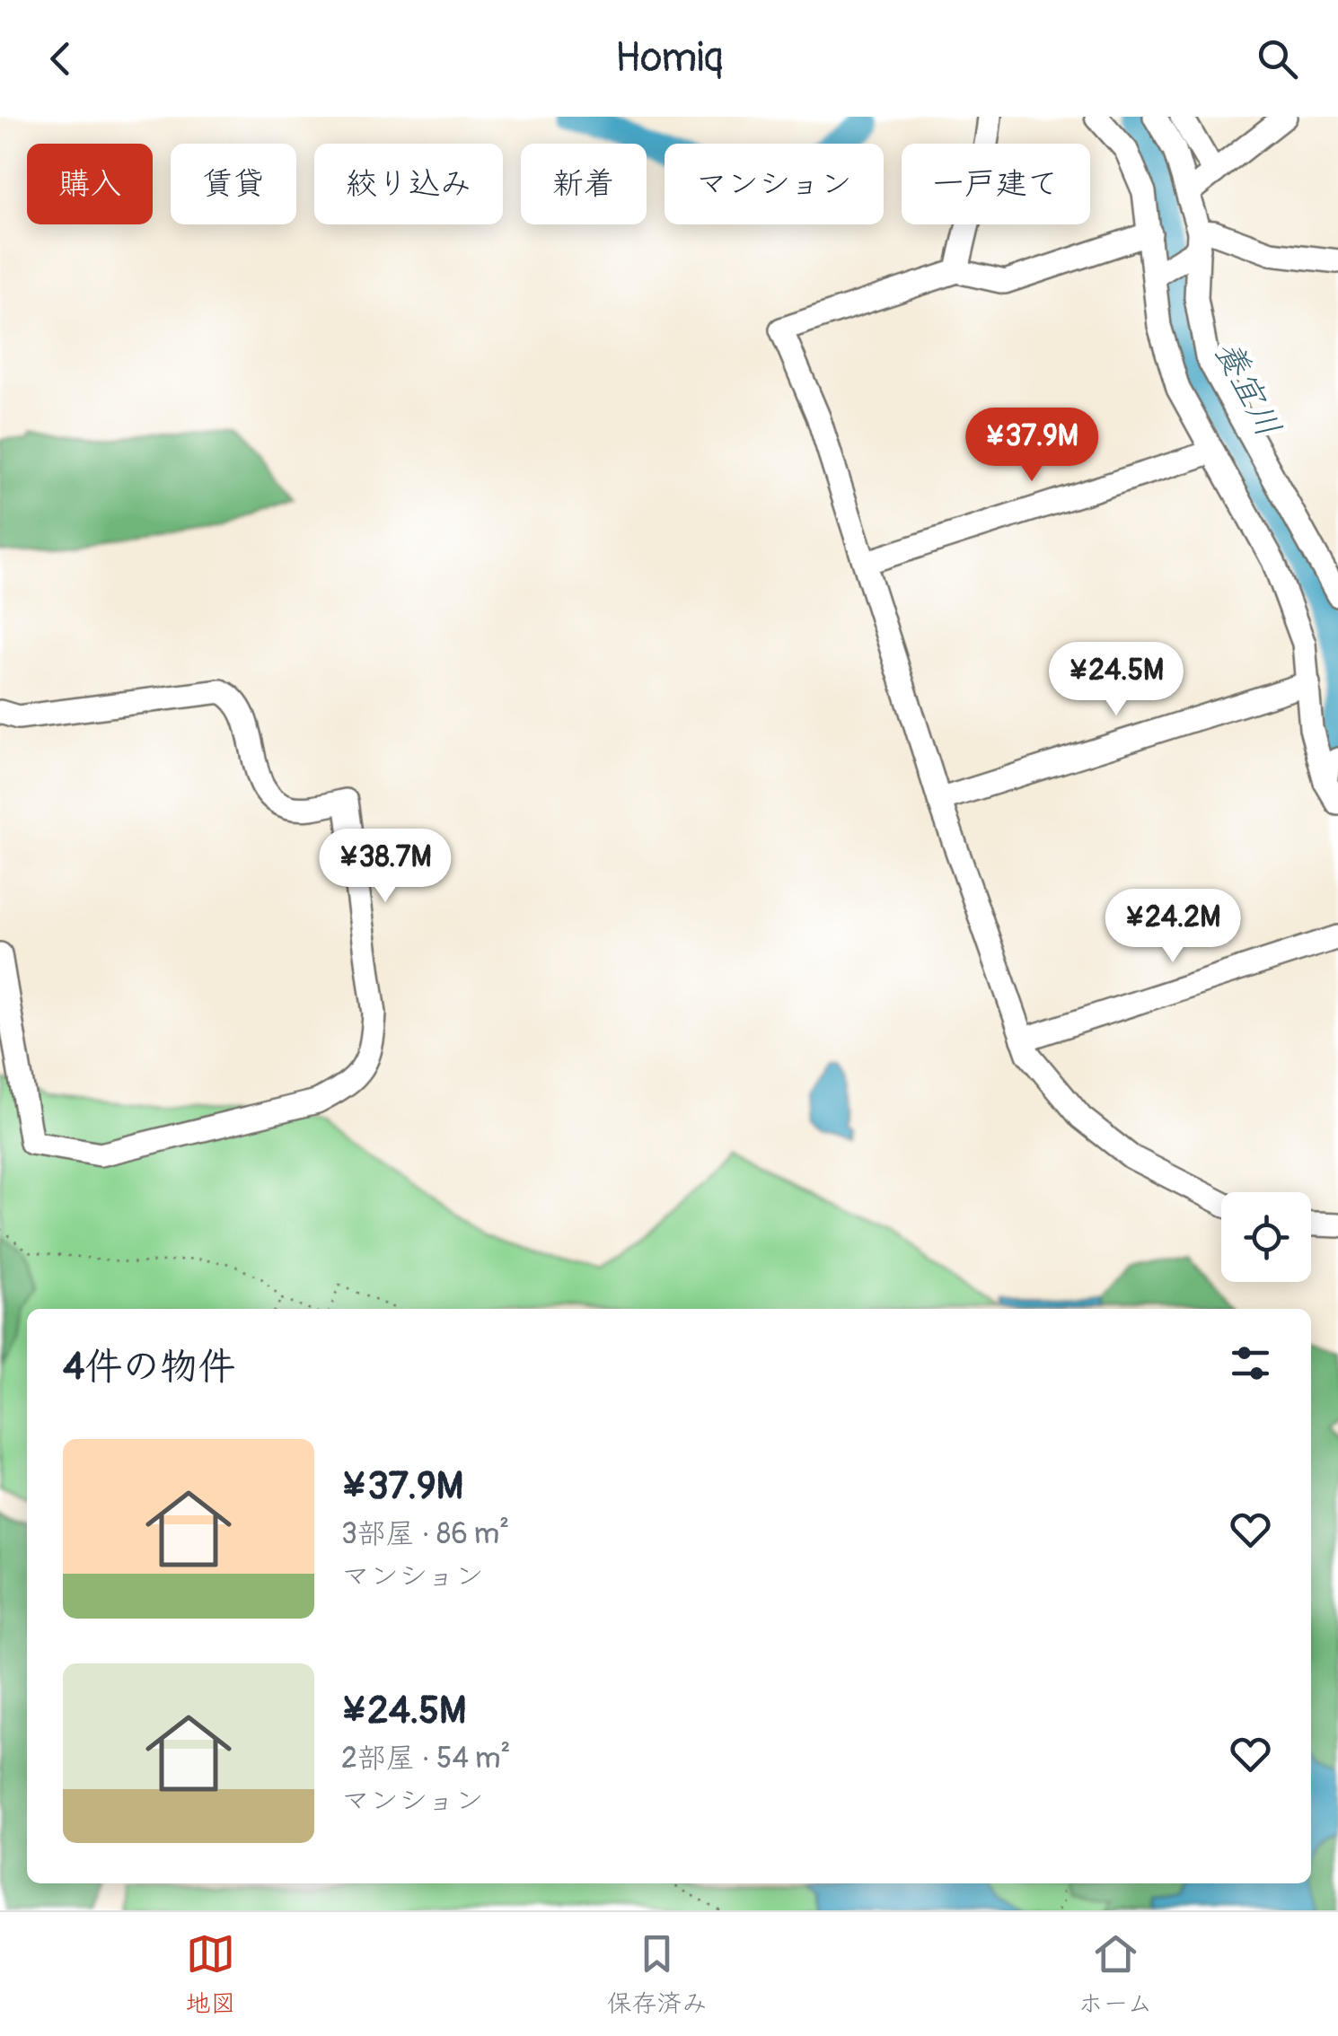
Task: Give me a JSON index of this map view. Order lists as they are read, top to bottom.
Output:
{
  "water": ["養宜川"],
  "page": {
    "header": "Homiq",
    "chip": [
      "購入",
      "賃貸",
      "絞り込み",
      "新着",
      "マンション",
      "一戸建て"
    ],
    "price": [
      "¥37.9M",
      "¥24.5M",
      "¥38.7M",
      "¥24.2M"
    ],
    "heading": "4件の物件",
    "list": [
      {
        "name": "¥37.9M",
        "note": "3部屋 · 86 m² · マンション"
      },
      {
        "name": "¥24.5M",
        "note": "2部屋 · 54 m² · マンション"
      }
    ],
    "tabs": ["地図", "保存済み", "ホーム"]
  }
}
